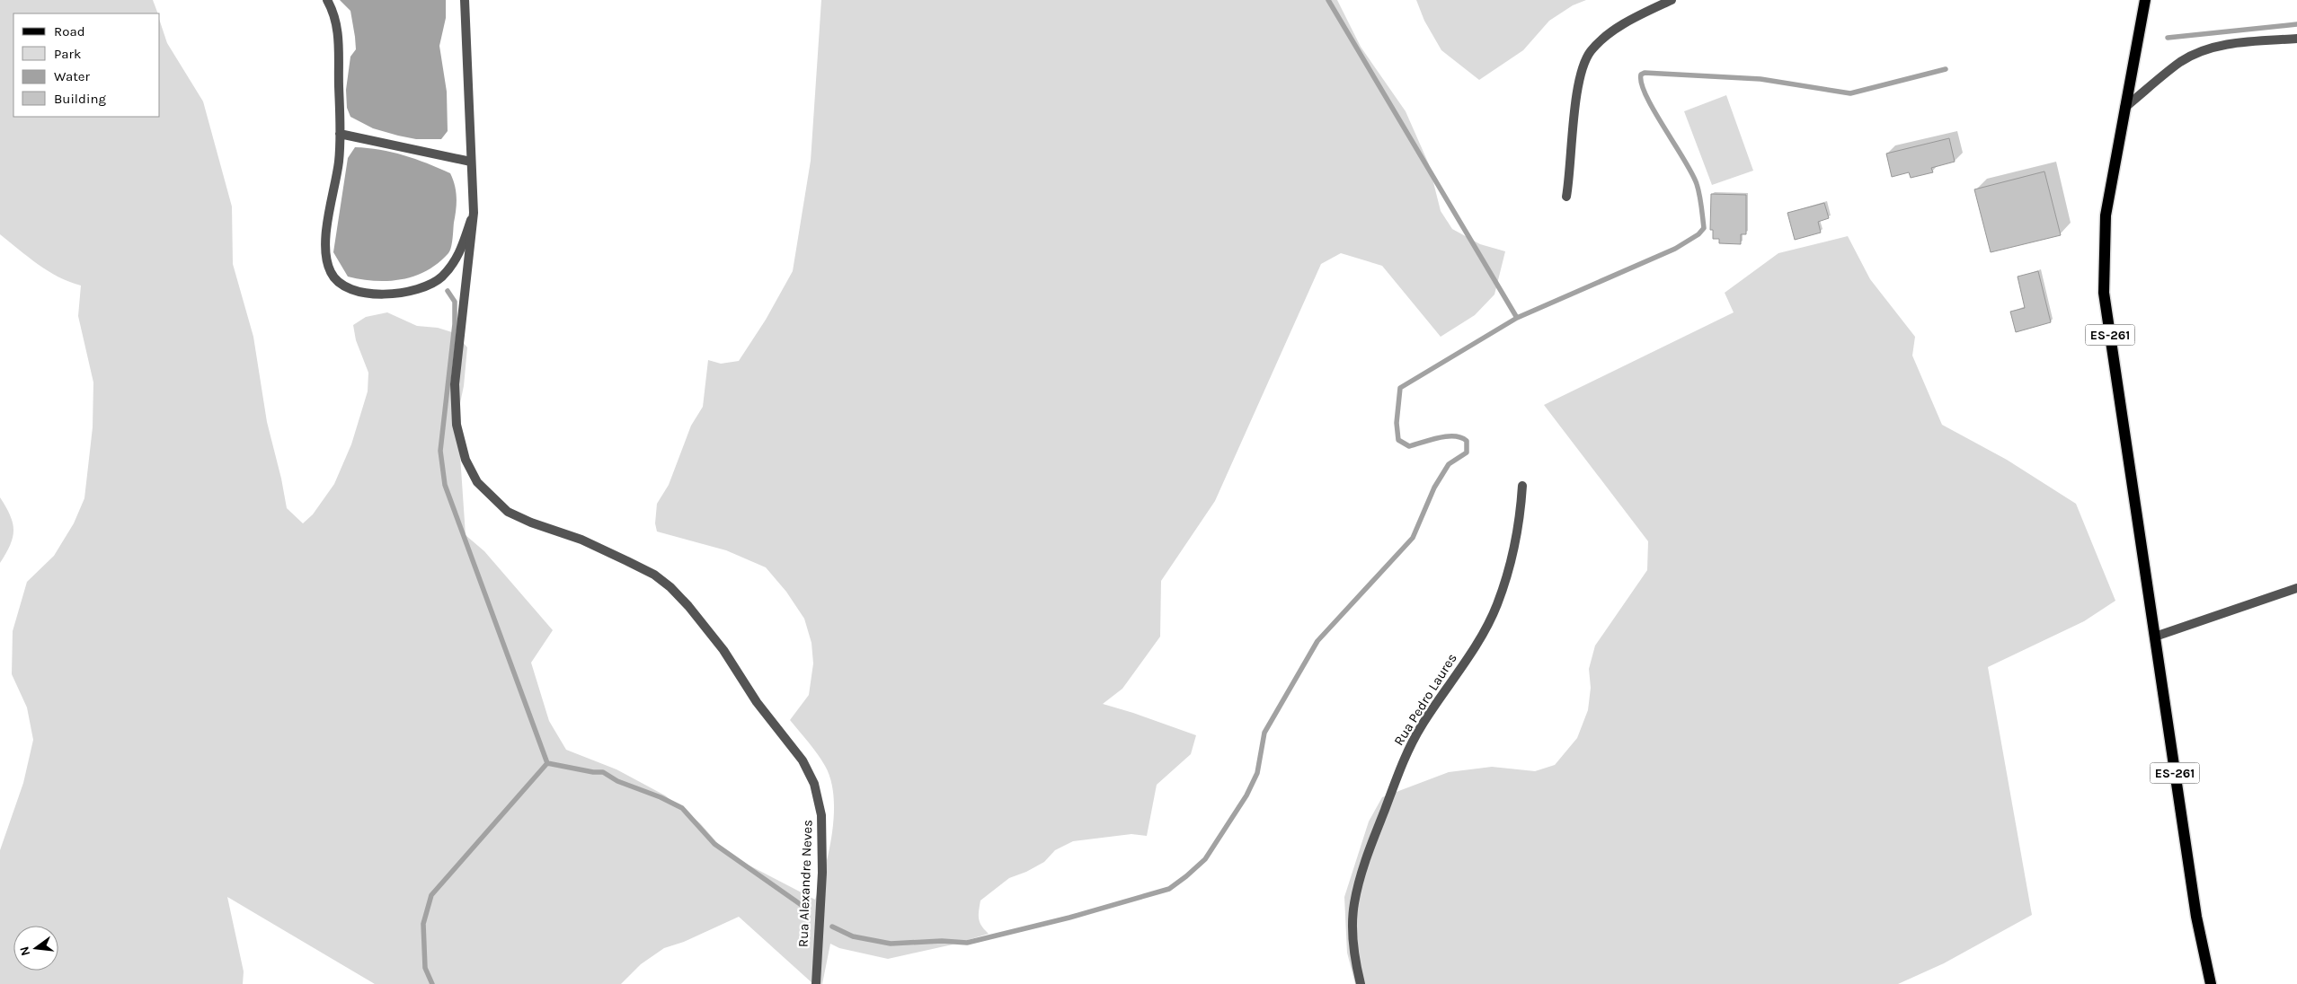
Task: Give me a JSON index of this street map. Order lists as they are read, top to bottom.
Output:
{
  "streets": {
    "main road": ["ES-261"],
    "street": ["Rua Pedro Laures", "Rua Alexandre Neves"]
  },
  "legend": [
    "Road",
    "Park",
    "Water",
    "Building"
  ],
  "north": "left"
}
